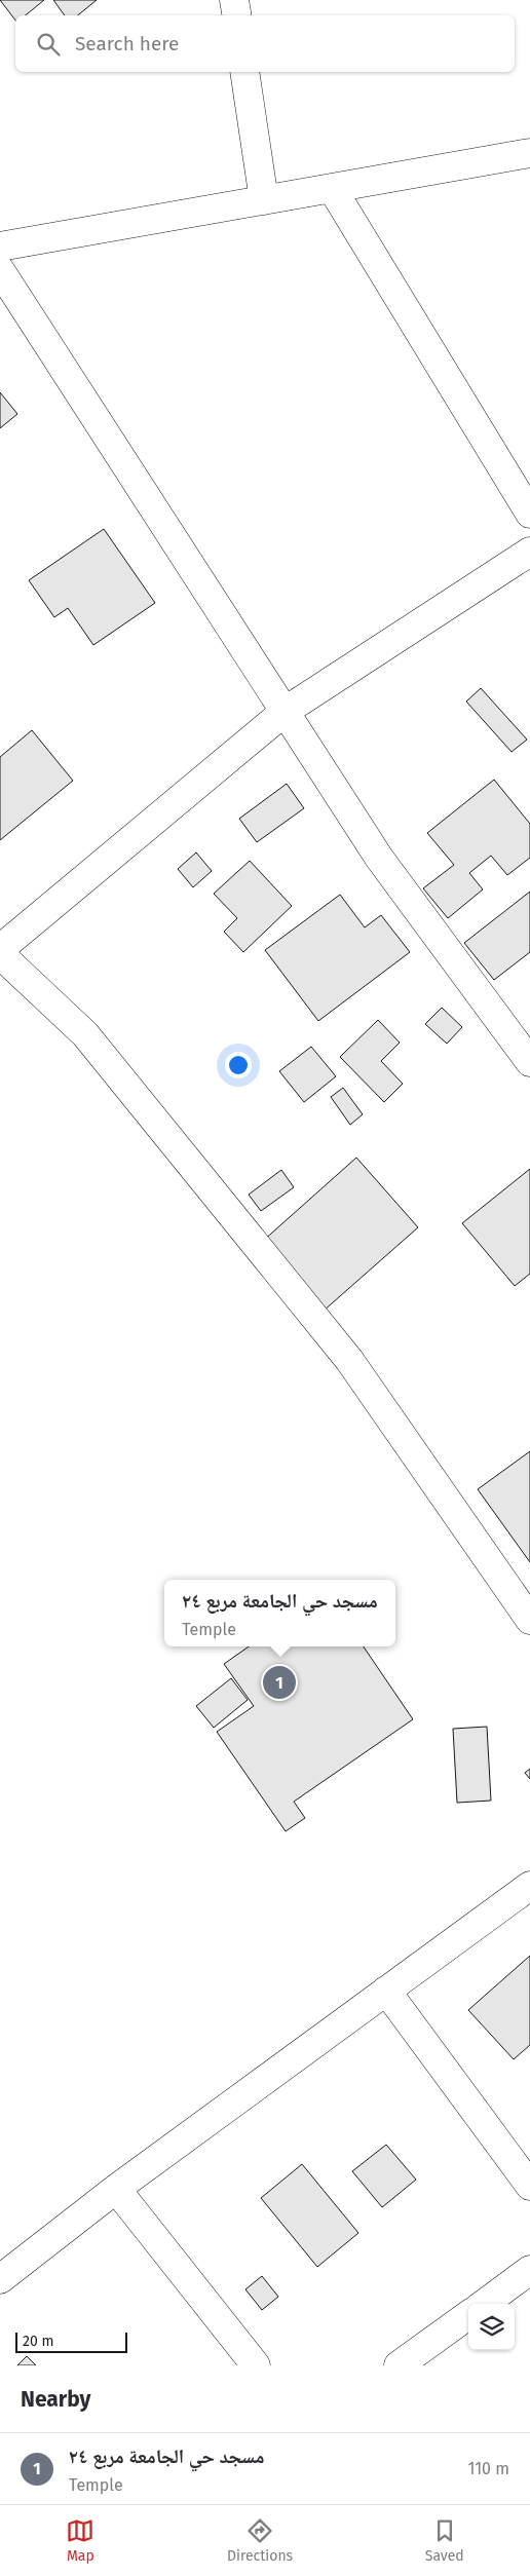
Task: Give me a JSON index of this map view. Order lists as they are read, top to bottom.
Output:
{
  "scale_bar": "20 m",
  "page": {
    "search": "Search here",
    "popup": ["مسجد حي الجامعة مربع ٢٤", "Temple"],
    "pins": "1",
    "scale": "20 m",
    "heading": "Nearby",
    "list": [
      {
        "mark": "1",
        "name": "مسجد حي الجامعة مربع ٢٤",
        "note": "Temple",
        "value": "110 m"
      }
    ],
    "nav": ["Map", "Directions", "Saved"]
  }
}
